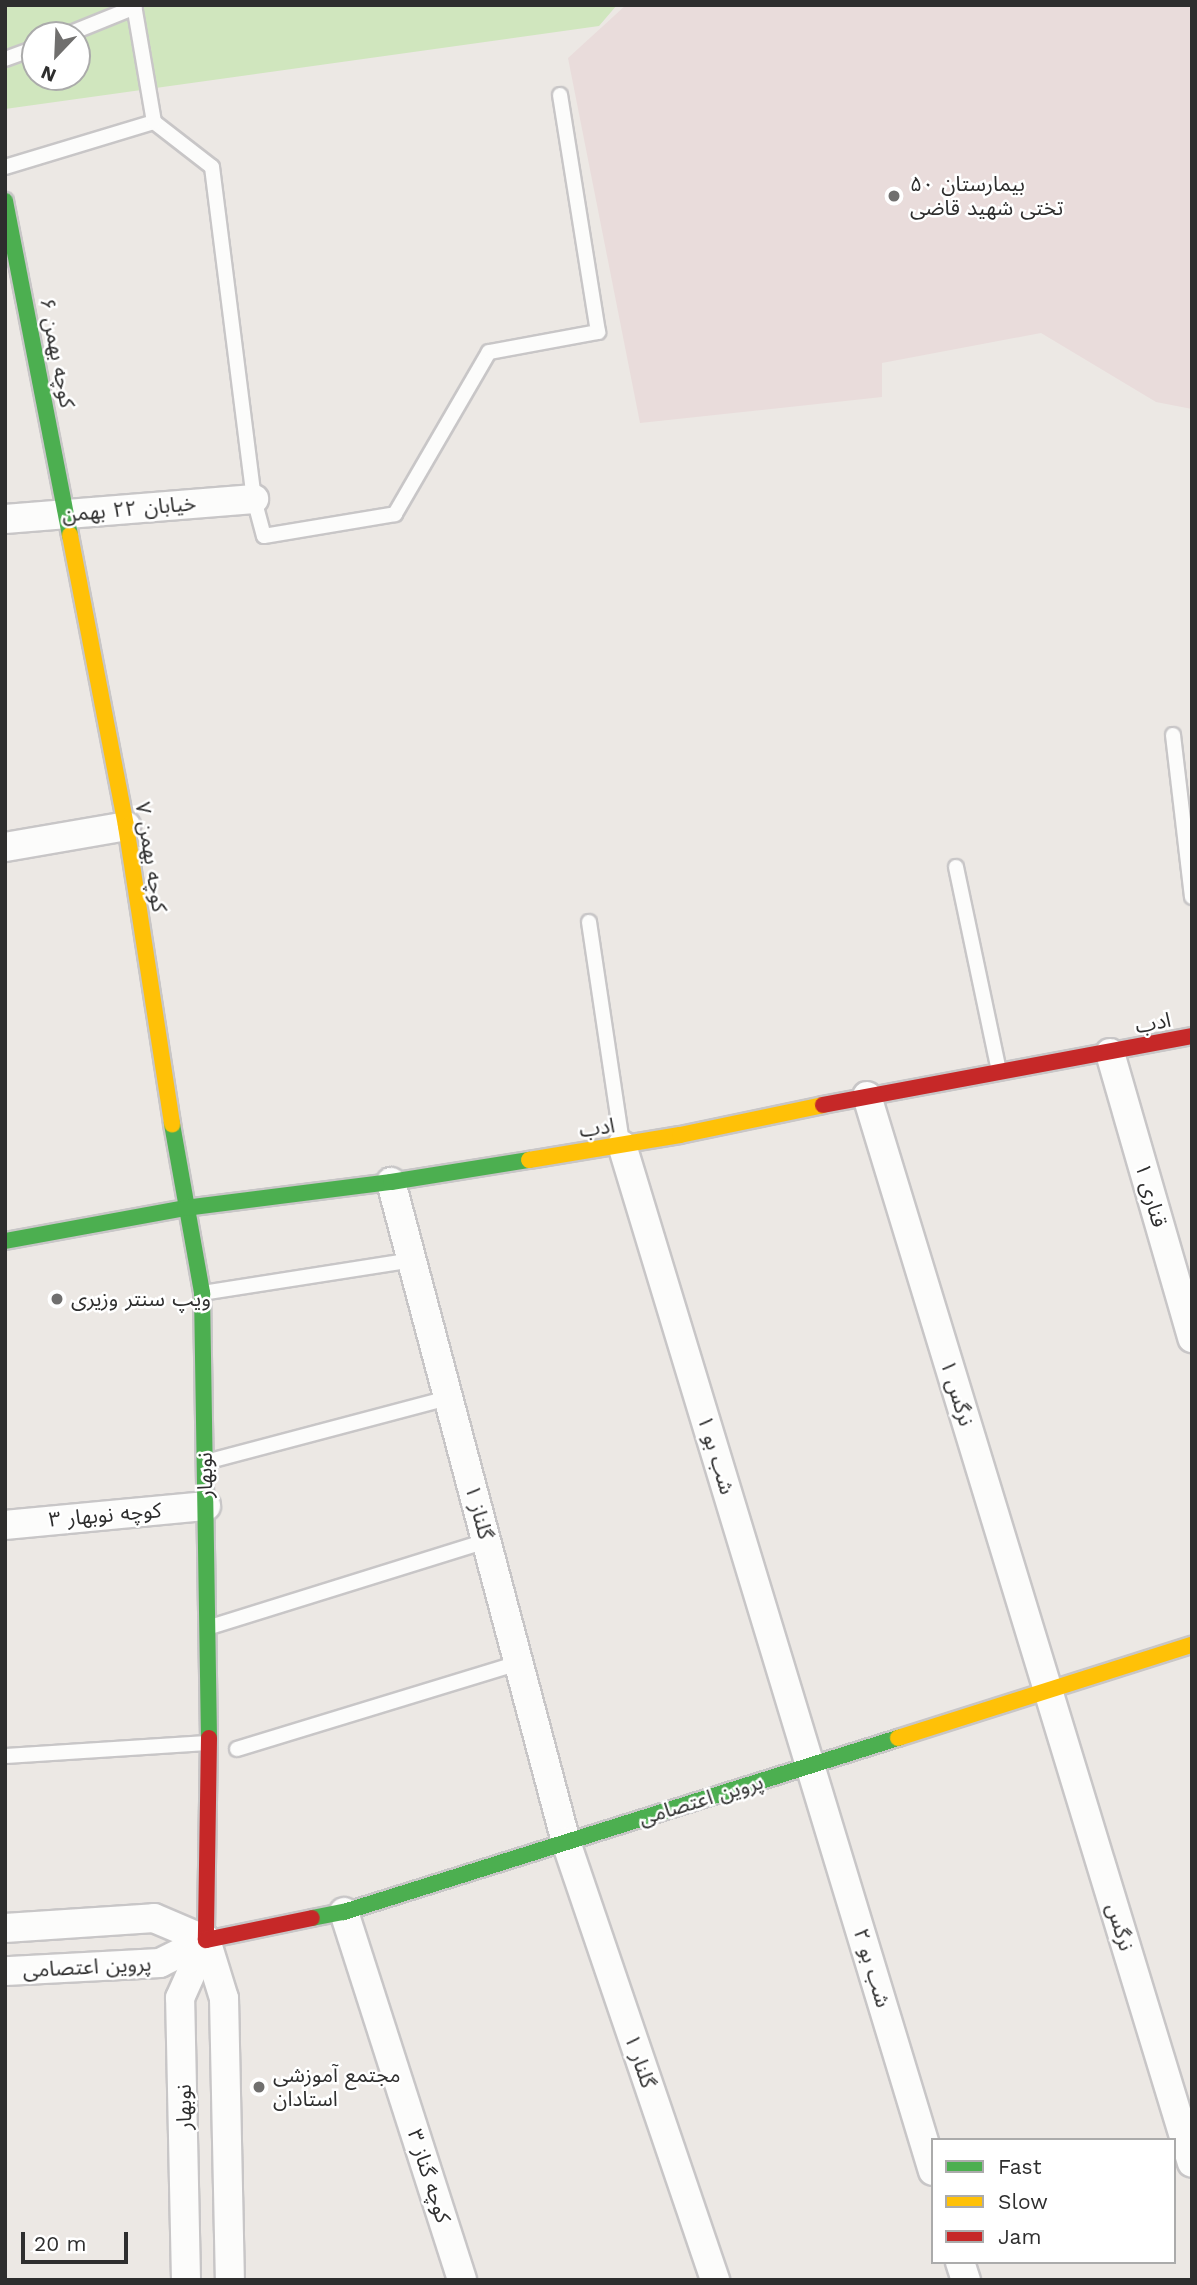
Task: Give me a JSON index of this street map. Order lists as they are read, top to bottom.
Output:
{
  "streets": {
    "street": [
      "کوچه بهمن ۶",
      "خیابان ۲۲ بهمن",
      "کوچه بهمن ۷",
      "ادب",
      "قناری ۱",
      "نرگس ۱",
      "شب بو ۱",
      "نوبهار",
      "گلناز ۱",
      "کوچه نوبهار ۳",
      "پروین اعتصامی",
      "نرگس",
      "شب بو ۲",
      "گلنار ۱",
      "کوچه گناز ۳"
    ]
  },
  "crossings": [
    ["کوچه بهمن ۶", "خیابان ۲۲ بهمن"],
    ["کوچه بهمن ۶", "کوچه بهمن ۷"],
    ["خیابان ۲۲ بهمن", "کوچه بهمن ۷"],
    ["کوچه بهمن ۷", "ادب"],
    ["کوچه بهمن ۷", "نوبهار"],
    ["ادب", "قناری ۱"],
    ["ادب", "نرگس ۱"],
    ["ادب", "شب بو ۱"],
    ["ادب", "نوبهار"],
    ["ادب", "گلناز ۱"],
    ["نرگس ۱", "پروین اعتصامی"],
    ["نرگس ۱", "نرگس"],
    ["شب بو ۱", "پروین اعتصامی"],
    ["شب بو ۱", "شب بو ۲"],
    ["نوبهار", "کوچه نوبهار ۳"],
    ["نوبهار", "پروین اعتصامی"],
    ["گلناز ۱", "پروین اعتصامی"],
    ["گلناز ۱", "گلنار ۱"],
    ["پروین اعتصامی", "نرگس"],
    ["پروین اعتصامی", "شب بو ۲"],
    ["پروین اعتصامی", "گلنار ۱"],
    ["پروین اعتصامی", "کوچه گناز ۳"]
  ],
  "places": ["بیمارستان ۵۰ تختی شهید قاضی", "ویپ سنتر وزیری", "مجتمع آموزشی استادان"],
  "legend": ["Fast", "Slow", "Jam"],
  "scale_bar": "20 m",
  "north": "bottom left"
}
